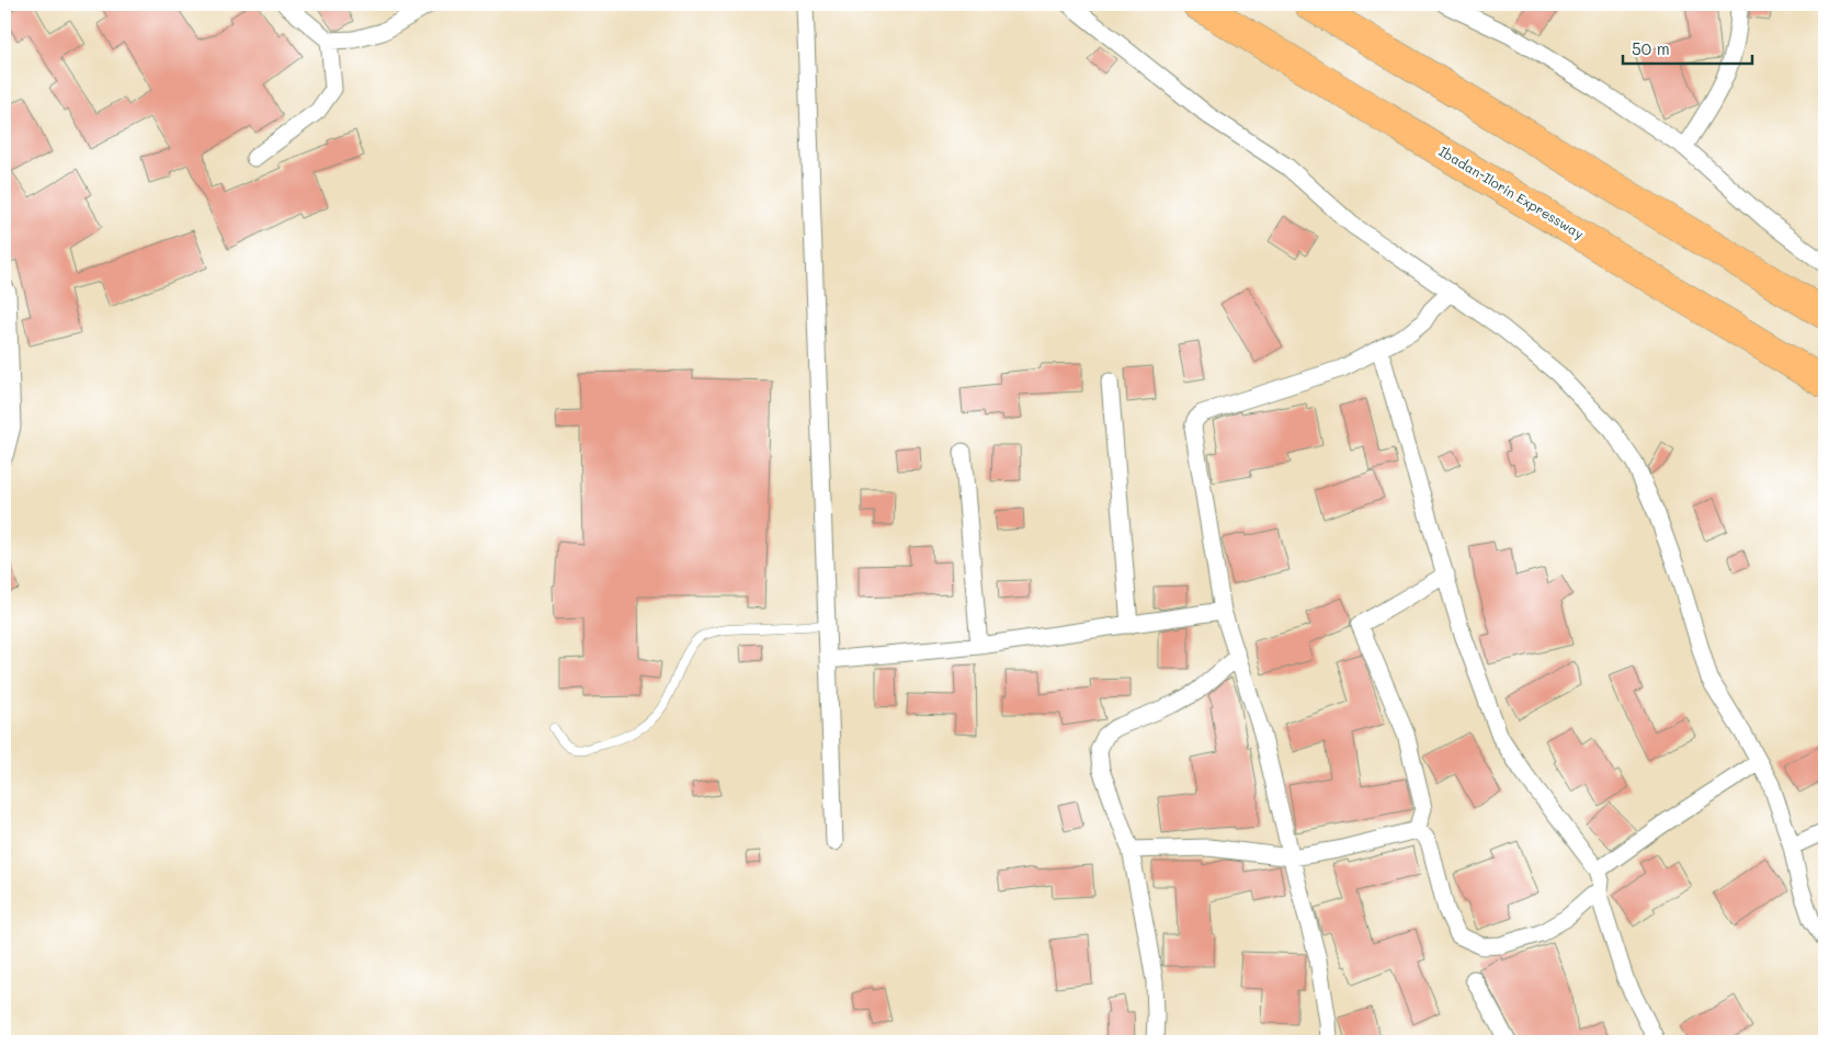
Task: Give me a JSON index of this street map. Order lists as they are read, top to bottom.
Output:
{
  "streets": {
    "highway": ["Ibadan-Ilorin Expressway"]
  },
  "scale_bar": "50 m"
}
